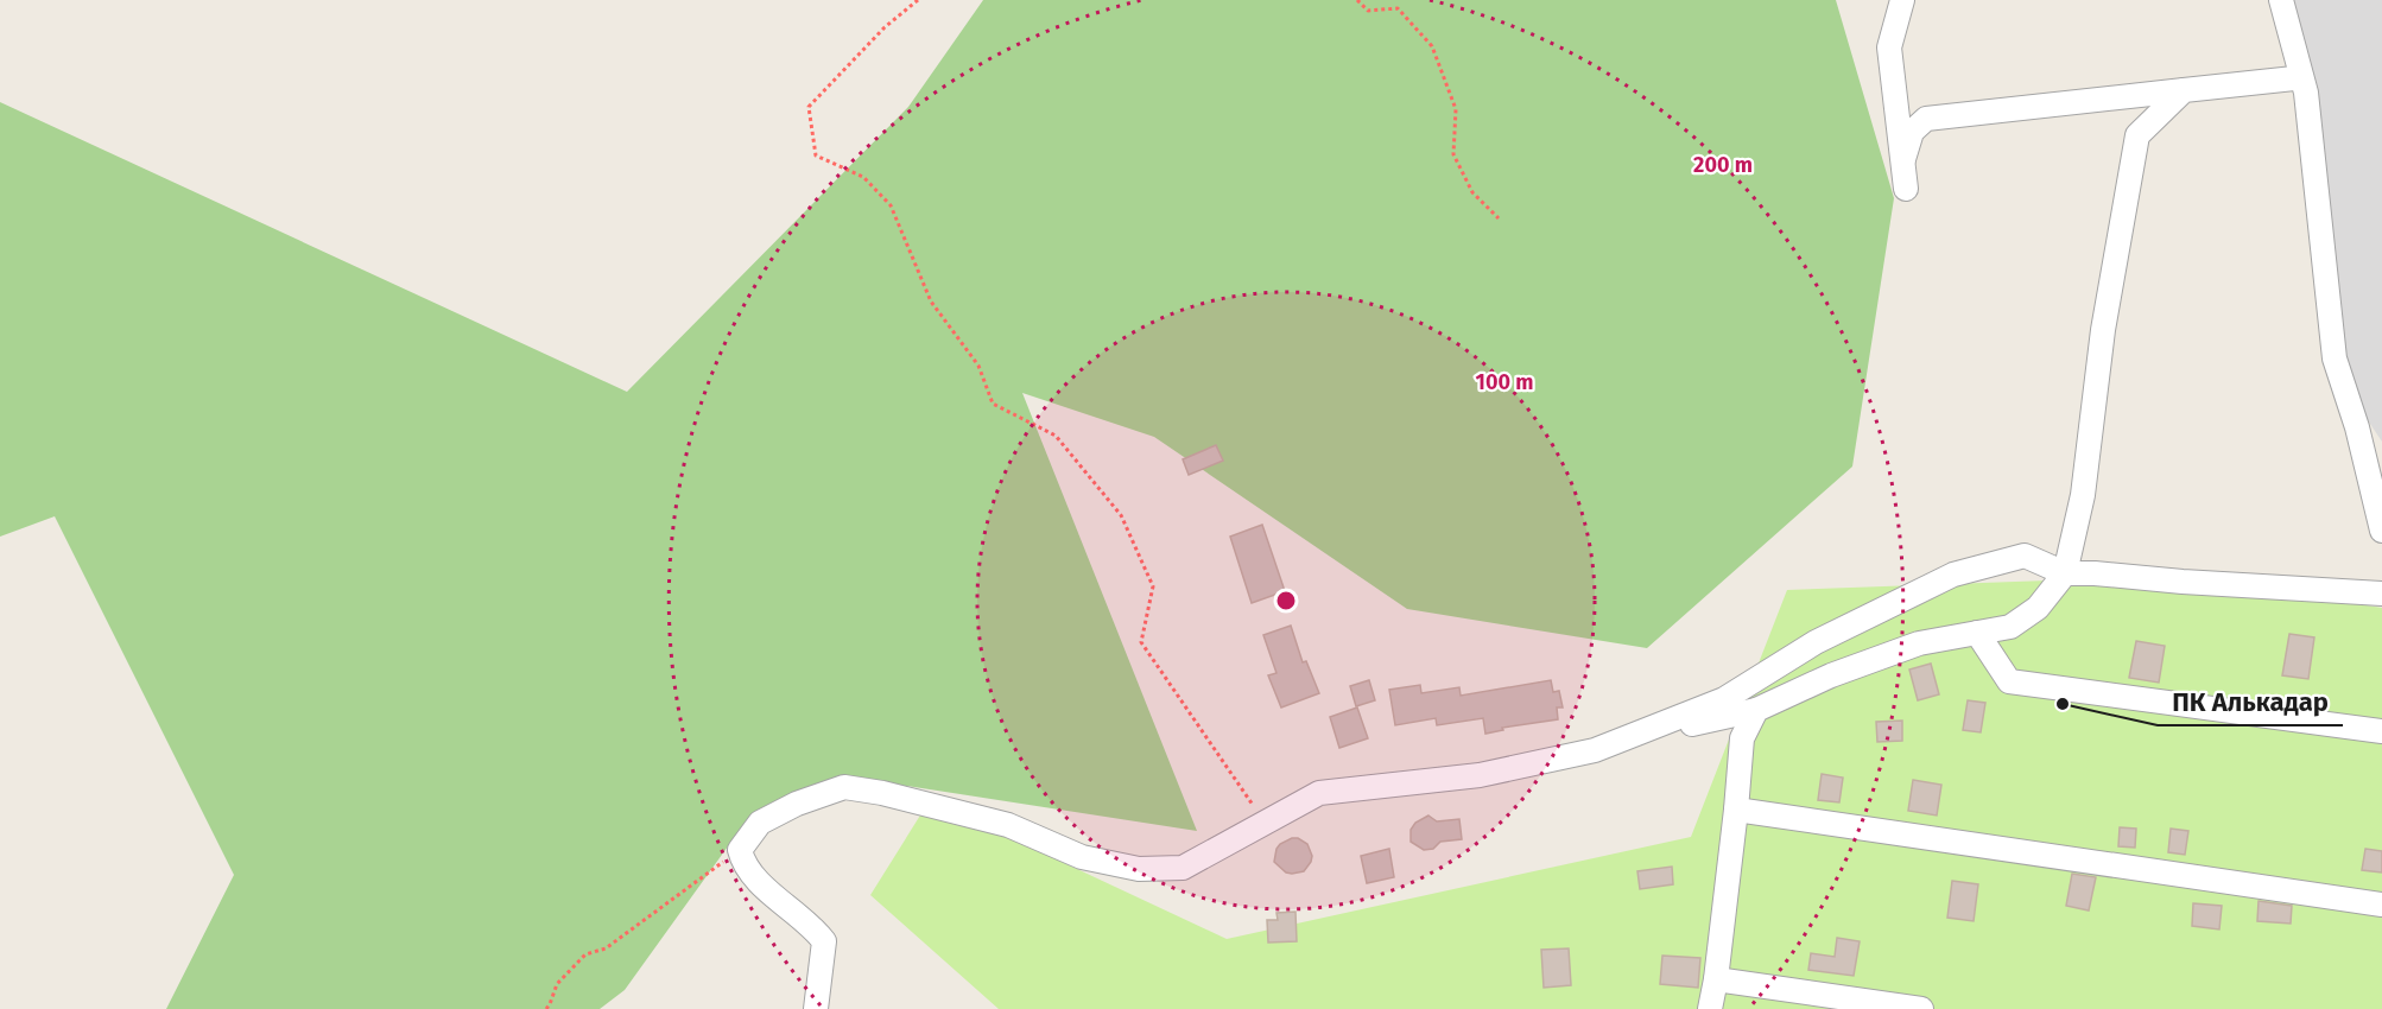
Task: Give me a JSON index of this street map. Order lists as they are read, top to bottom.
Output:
{
  "places": ["ПК Алькадар"],
  "rings": ["200 m", "100 m"]
}
